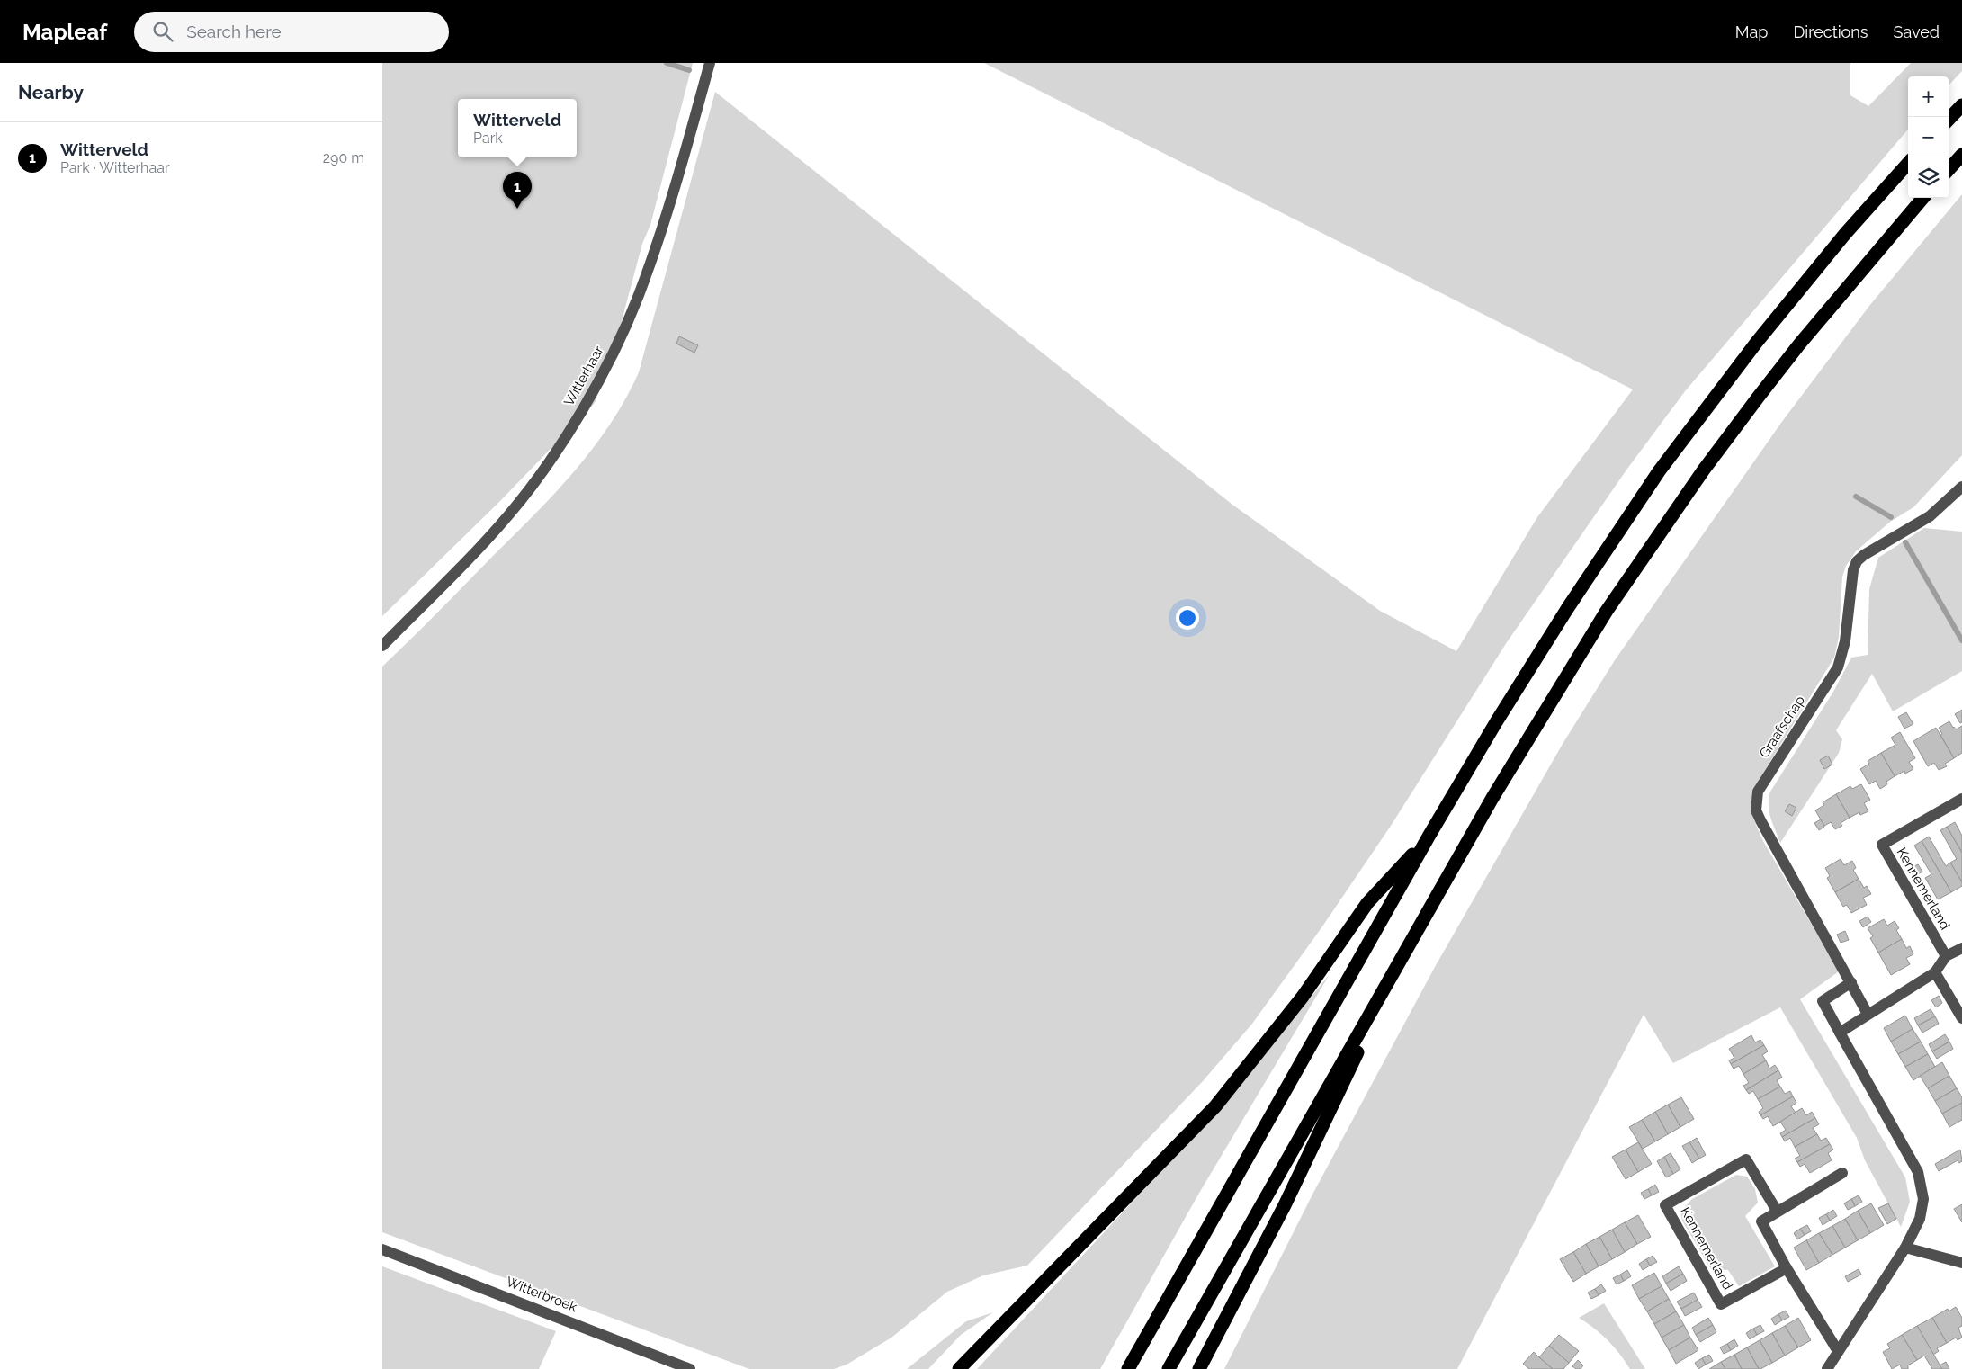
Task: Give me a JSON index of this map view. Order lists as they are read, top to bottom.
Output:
{
  "streets": {
    "street": [
      "Witterhaar",
      "Graafschap",
      "Kennemerland",
      "Witterbroek"
    ]
  },
  "page": {
    "header": "Mapleaf",
    "search": "Search here",
    "nav": ["Map", "Directions", "Saved"],
    "heading": "Nearby",
    "map_buttons": ["+", "−"],
    "popup": ["Witterveld", "Park"],
    "list": [
      {
        "mark": "1",
        "name": "Witterveld",
        "note": "Park · Witterhaar",
        "value": "290 m"
      }
    ],
    "pins": "1"
  }
}
